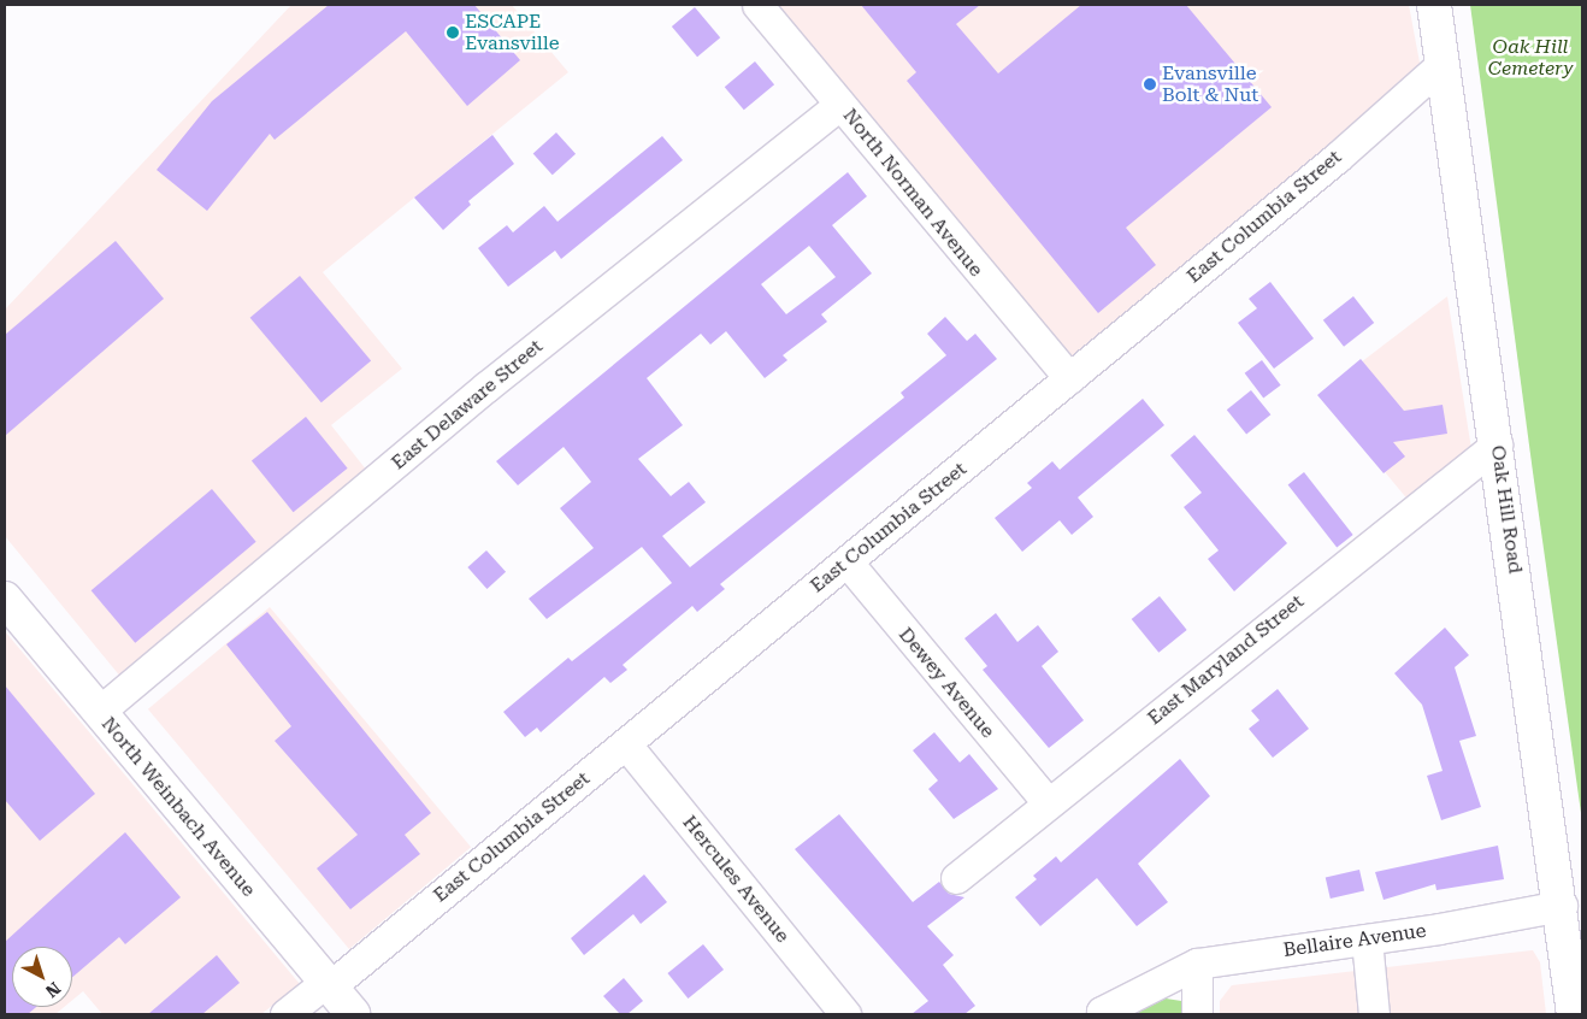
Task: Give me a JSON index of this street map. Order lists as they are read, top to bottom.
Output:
{
  "streets": {
    "main road": ["Oak Hill Road", "North Weinbach Avenue"],
    "street": [
      "North Norman Avenue",
      "East Columbia Street",
      "East Delaware Street",
      "East Maryland Street",
      "Dewey Avenue",
      "Hercules Avenue",
      "Bellaire Avenue"
    ]
  },
  "crossings": [
    ["North Norman Avenue", "East Columbia Street"],
    ["North Norman Avenue", "East Delaware Street"],
    ["East Columbia Street", "Oak Hill Road"],
    ["East Columbia Street", "Dewey Avenue"],
    ["East Columbia Street", "North Weinbach Avenue"],
    ["East Columbia Street", "Hercules Avenue"],
    ["East Delaware Street", "North Weinbach Avenue"],
    ["Oak Hill Road", "East Maryland Street"],
    ["Oak Hill Road", "Bellaire Avenue"],
    ["East Maryland Street", "Dewey Avenue"]
  ],
  "parks": ["Oak Hill Cemetery"],
  "places": ["ESCAPE Evansville", "Evansville Bolt & Nut"],
  "north": "bottom right"
}
